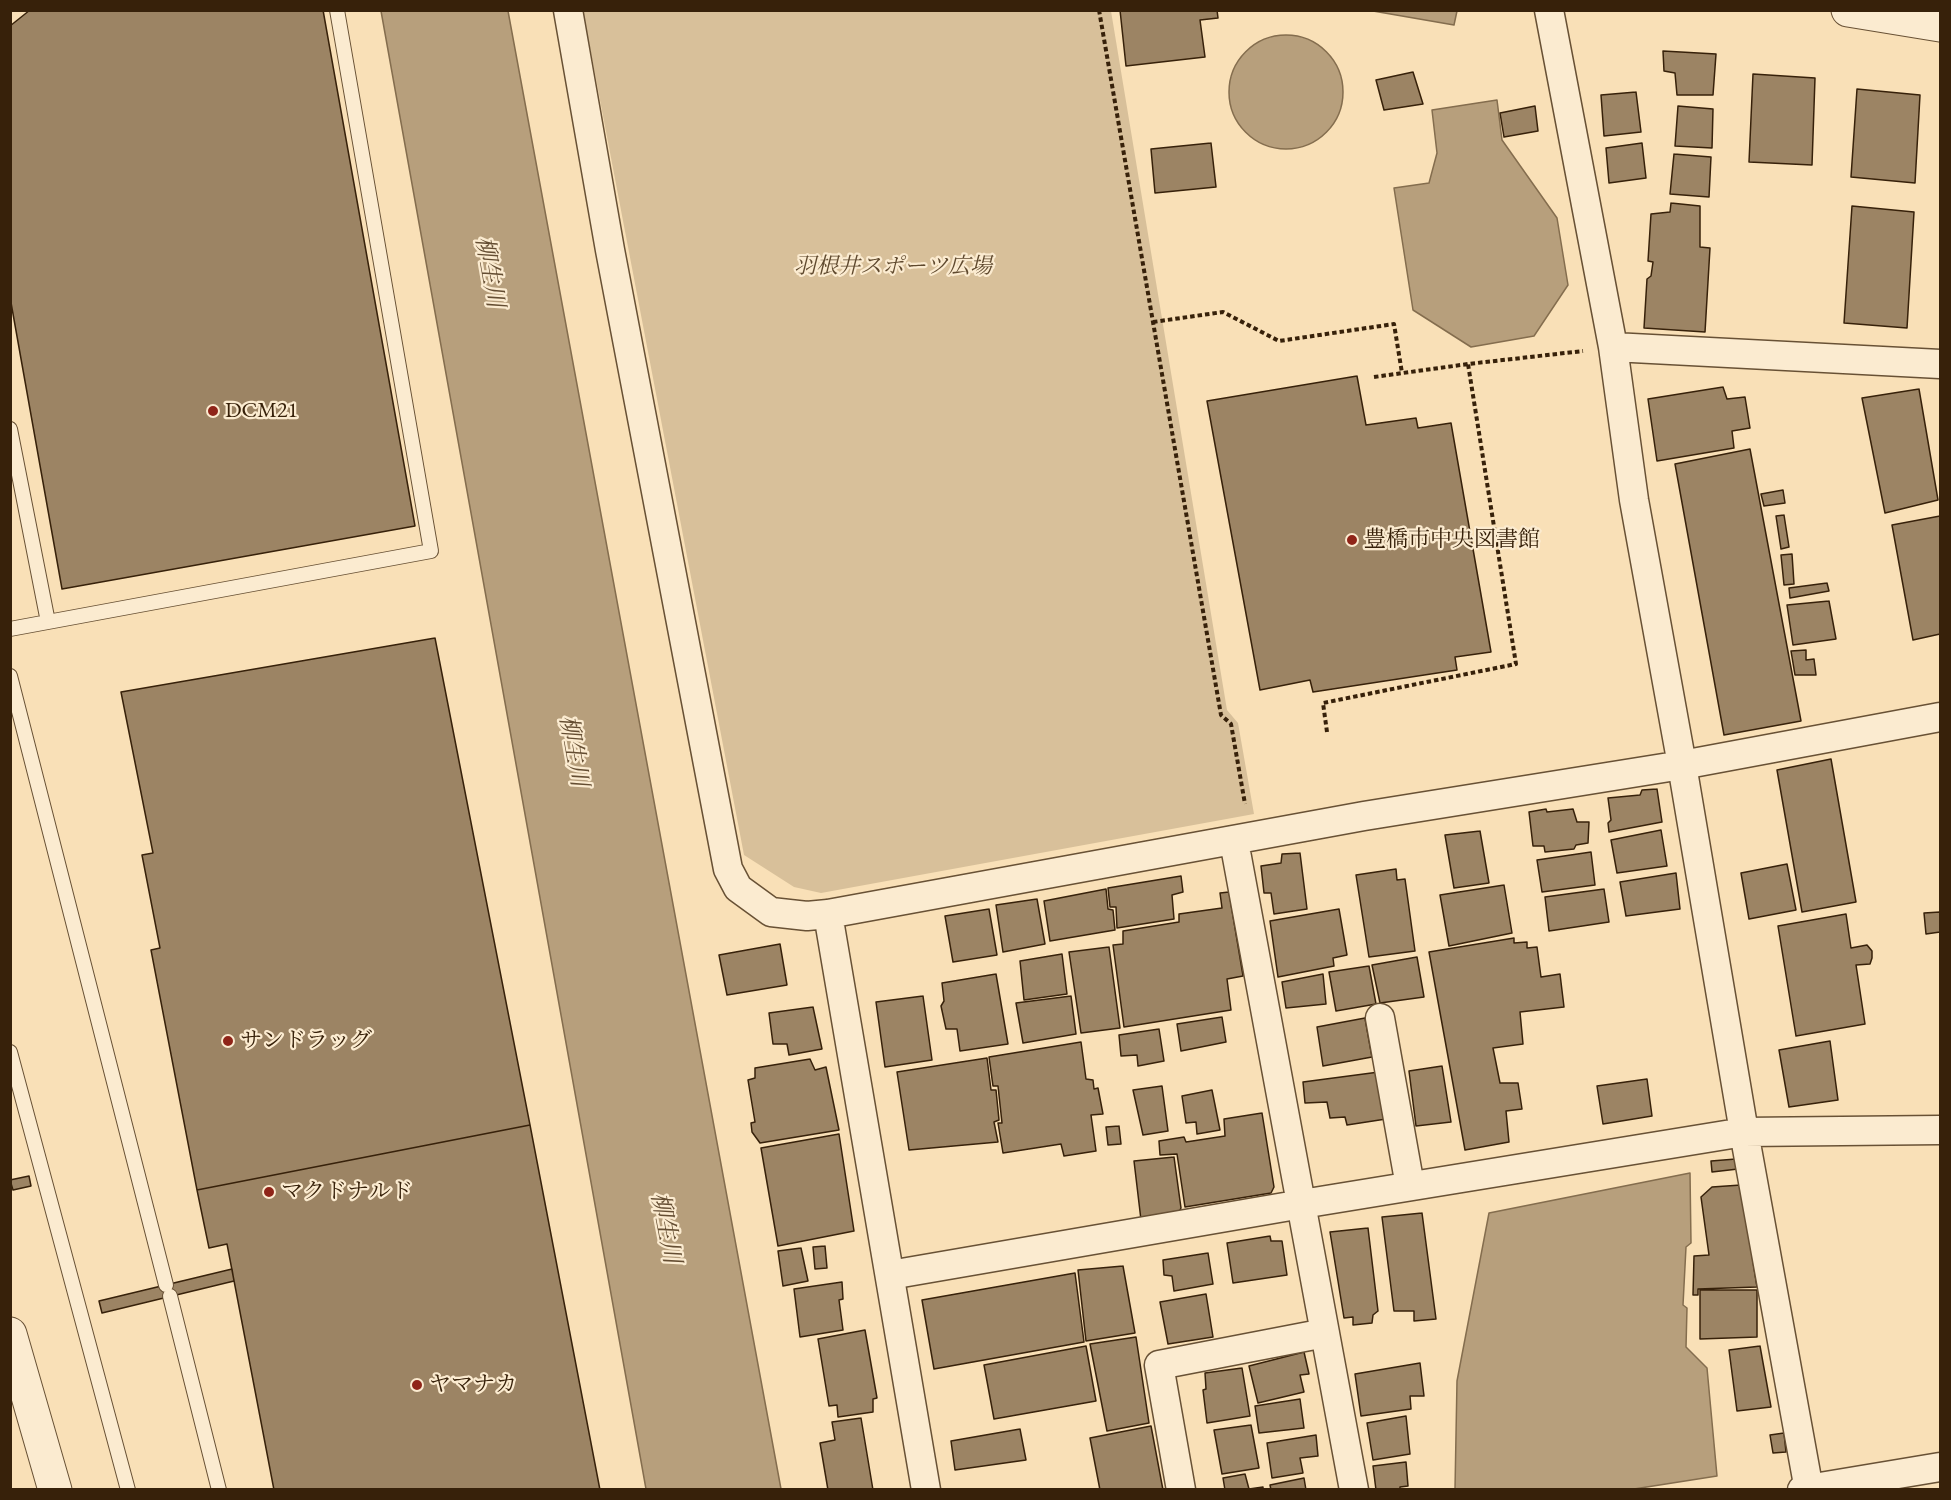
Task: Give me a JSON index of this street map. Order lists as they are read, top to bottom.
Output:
{
  "water": ["柳生川"],
  "parks": ["羽根井スポーツ広場"],
  "places": [
    "DCM21",
    "豊橋市中央図書館",
    "サンドラッグ",
    "マクドナルド",
    "ヤマナカ"
  ]
}
